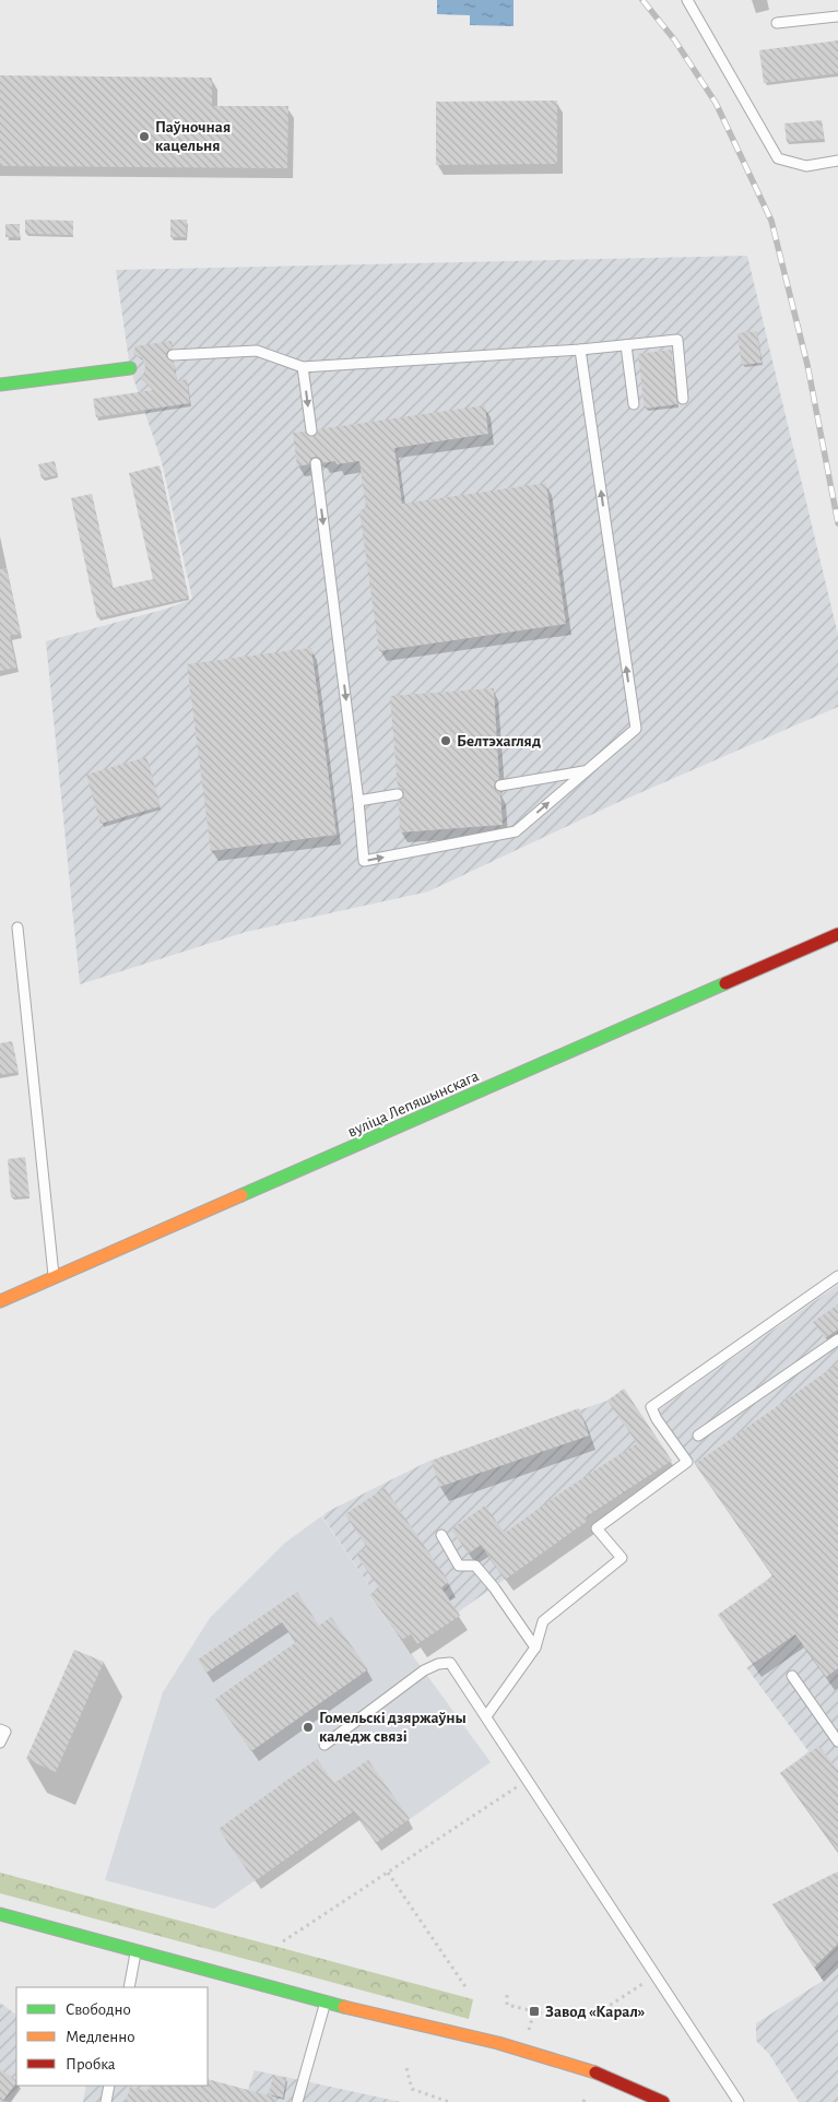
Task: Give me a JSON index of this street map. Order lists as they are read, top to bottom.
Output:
{
  "streets": {
    "main road": ["вуліца Лепяшынскага"]
  },
  "places": {
    "other": ["Паўночная кацельня", "Белтэхагляд", "Гомельскі дзяржаўны каледж связі"],
    "transit": ["Завод «Карал»"]
  },
  "legend": ["Свободно", "Медленно", "Пробка"]
}
